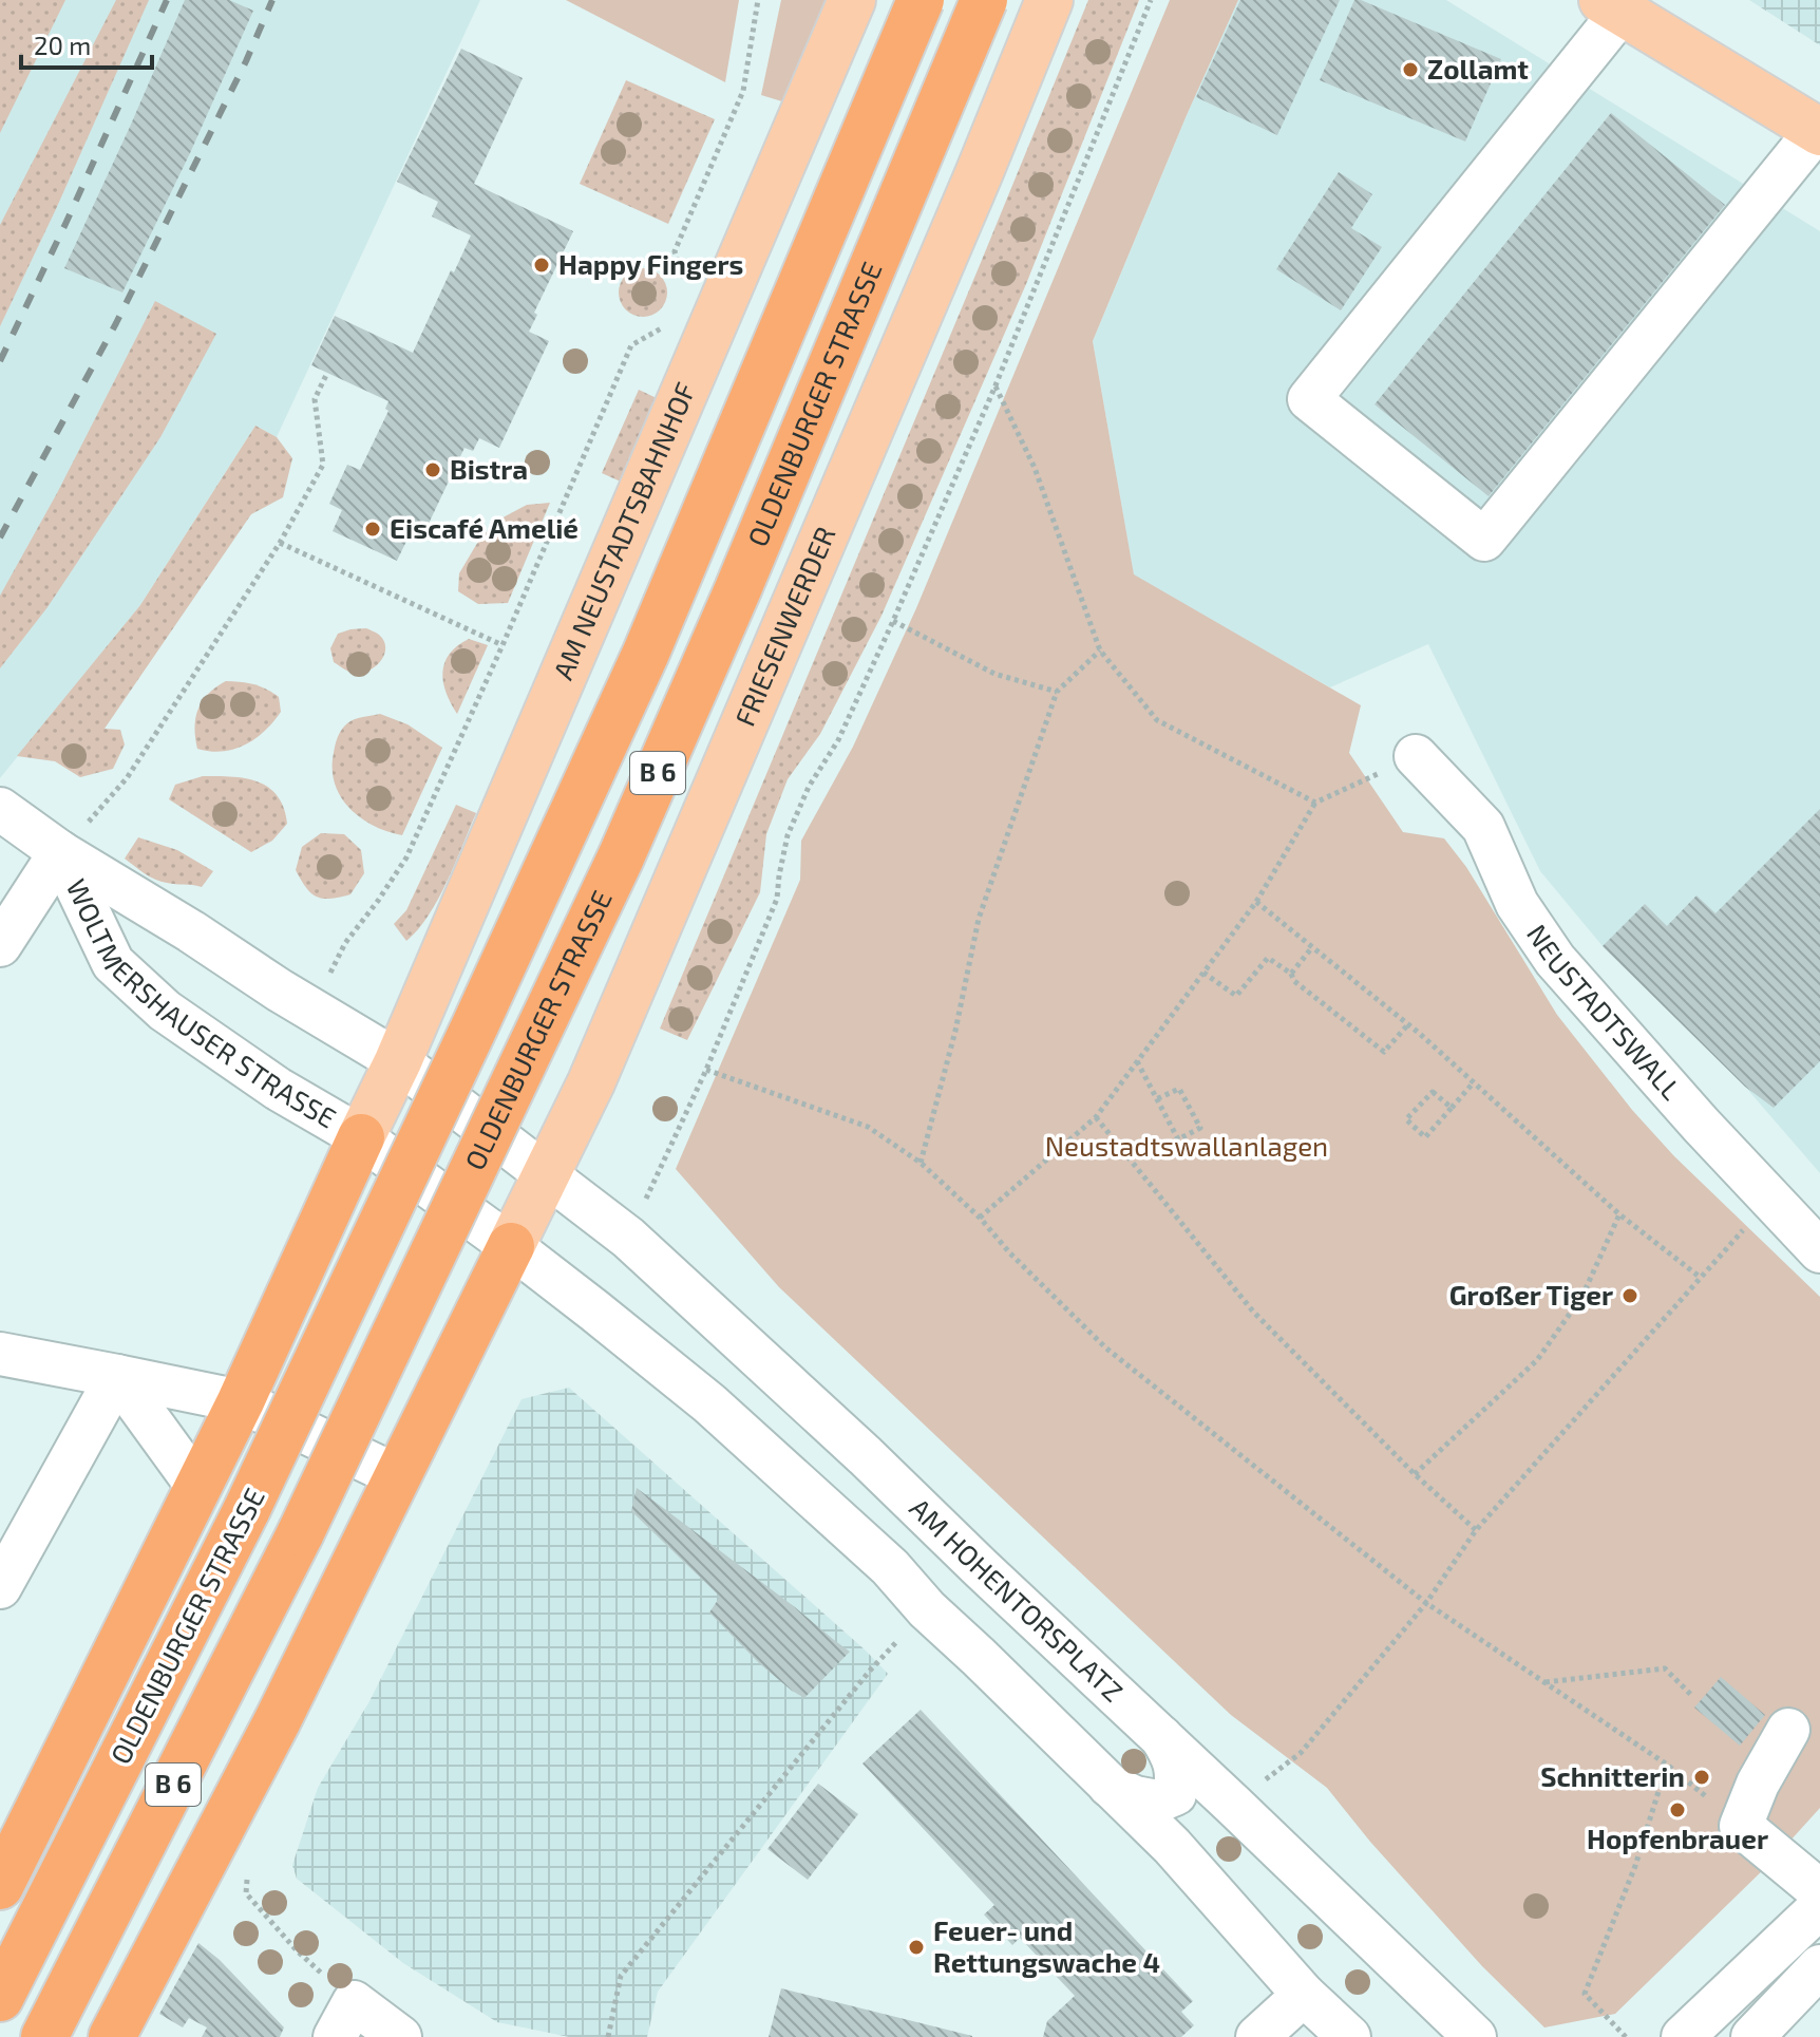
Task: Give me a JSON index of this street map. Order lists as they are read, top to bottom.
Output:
{
  "streets": {
    "highway": ["OLDENBURGER STRASSE", "B 6"],
    "main road": ["AM NEUSTADTSBAHNHOF", "FRIESENWERDER"],
    "street": ["WOLTMERSHAUSER STRASSE", "NEUSTADTSWALL", "AM HOHENTORSPLATZ"]
  },
  "crossings": [
    ["AM NEUSTADTSBAHNHOF", "WOLTMERSHAUSER STRASSE"],
    ["FRIESENWERDER", "WOLTMERSHAUSER STRASSE"],
    ["FRIESENWERDER", "AM HOHENTORSPLATZ"],
    ["WOLTMERSHAUSER STRASSE", "AM HOHENTORSPLATZ"]
  ],
  "parks": ["Neustadtswallanlagen"],
  "places": [
    "Zollamt",
    "Happy Fingers",
    "Bistra",
    "Eiscafé Amelié",
    "Großer Tiger",
    "Schnitterin",
    "Hopfenbrauer",
    "Feuer- und Rettungswache 4"
  ],
  "scale_bar": "20 m"
}
